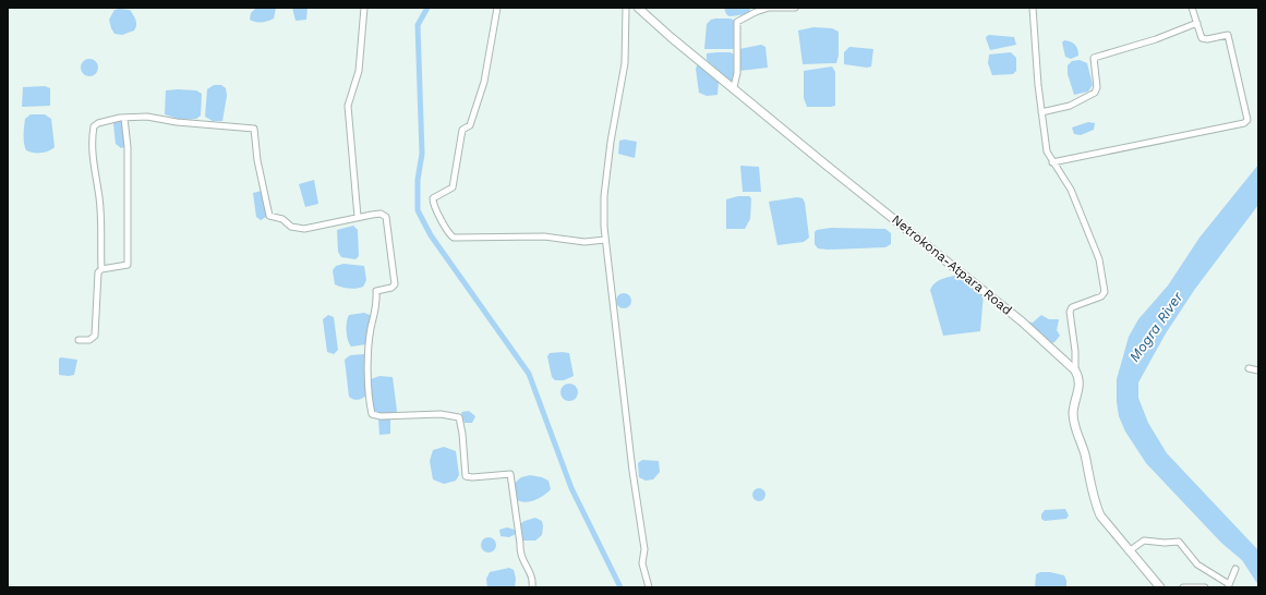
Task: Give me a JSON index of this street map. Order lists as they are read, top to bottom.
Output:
{
  "streets": {
    "street": ["Netrokona-Atpara Road"]
  },
  "water": ["Mogra River"]
}
